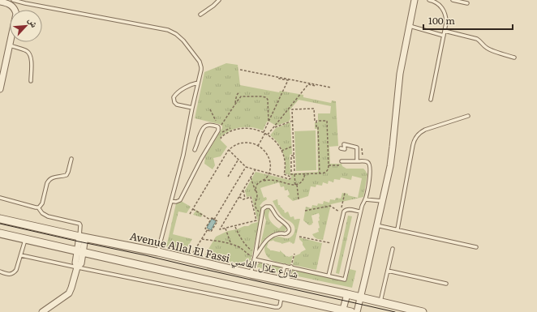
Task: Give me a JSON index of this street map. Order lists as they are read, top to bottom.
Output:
{
  "streets": {
    "street": ["Avenue Allal El Fassi شارع علال الفاسي"]
  },
  "scale_bar": "100 m",
  "north": "top right"
}
